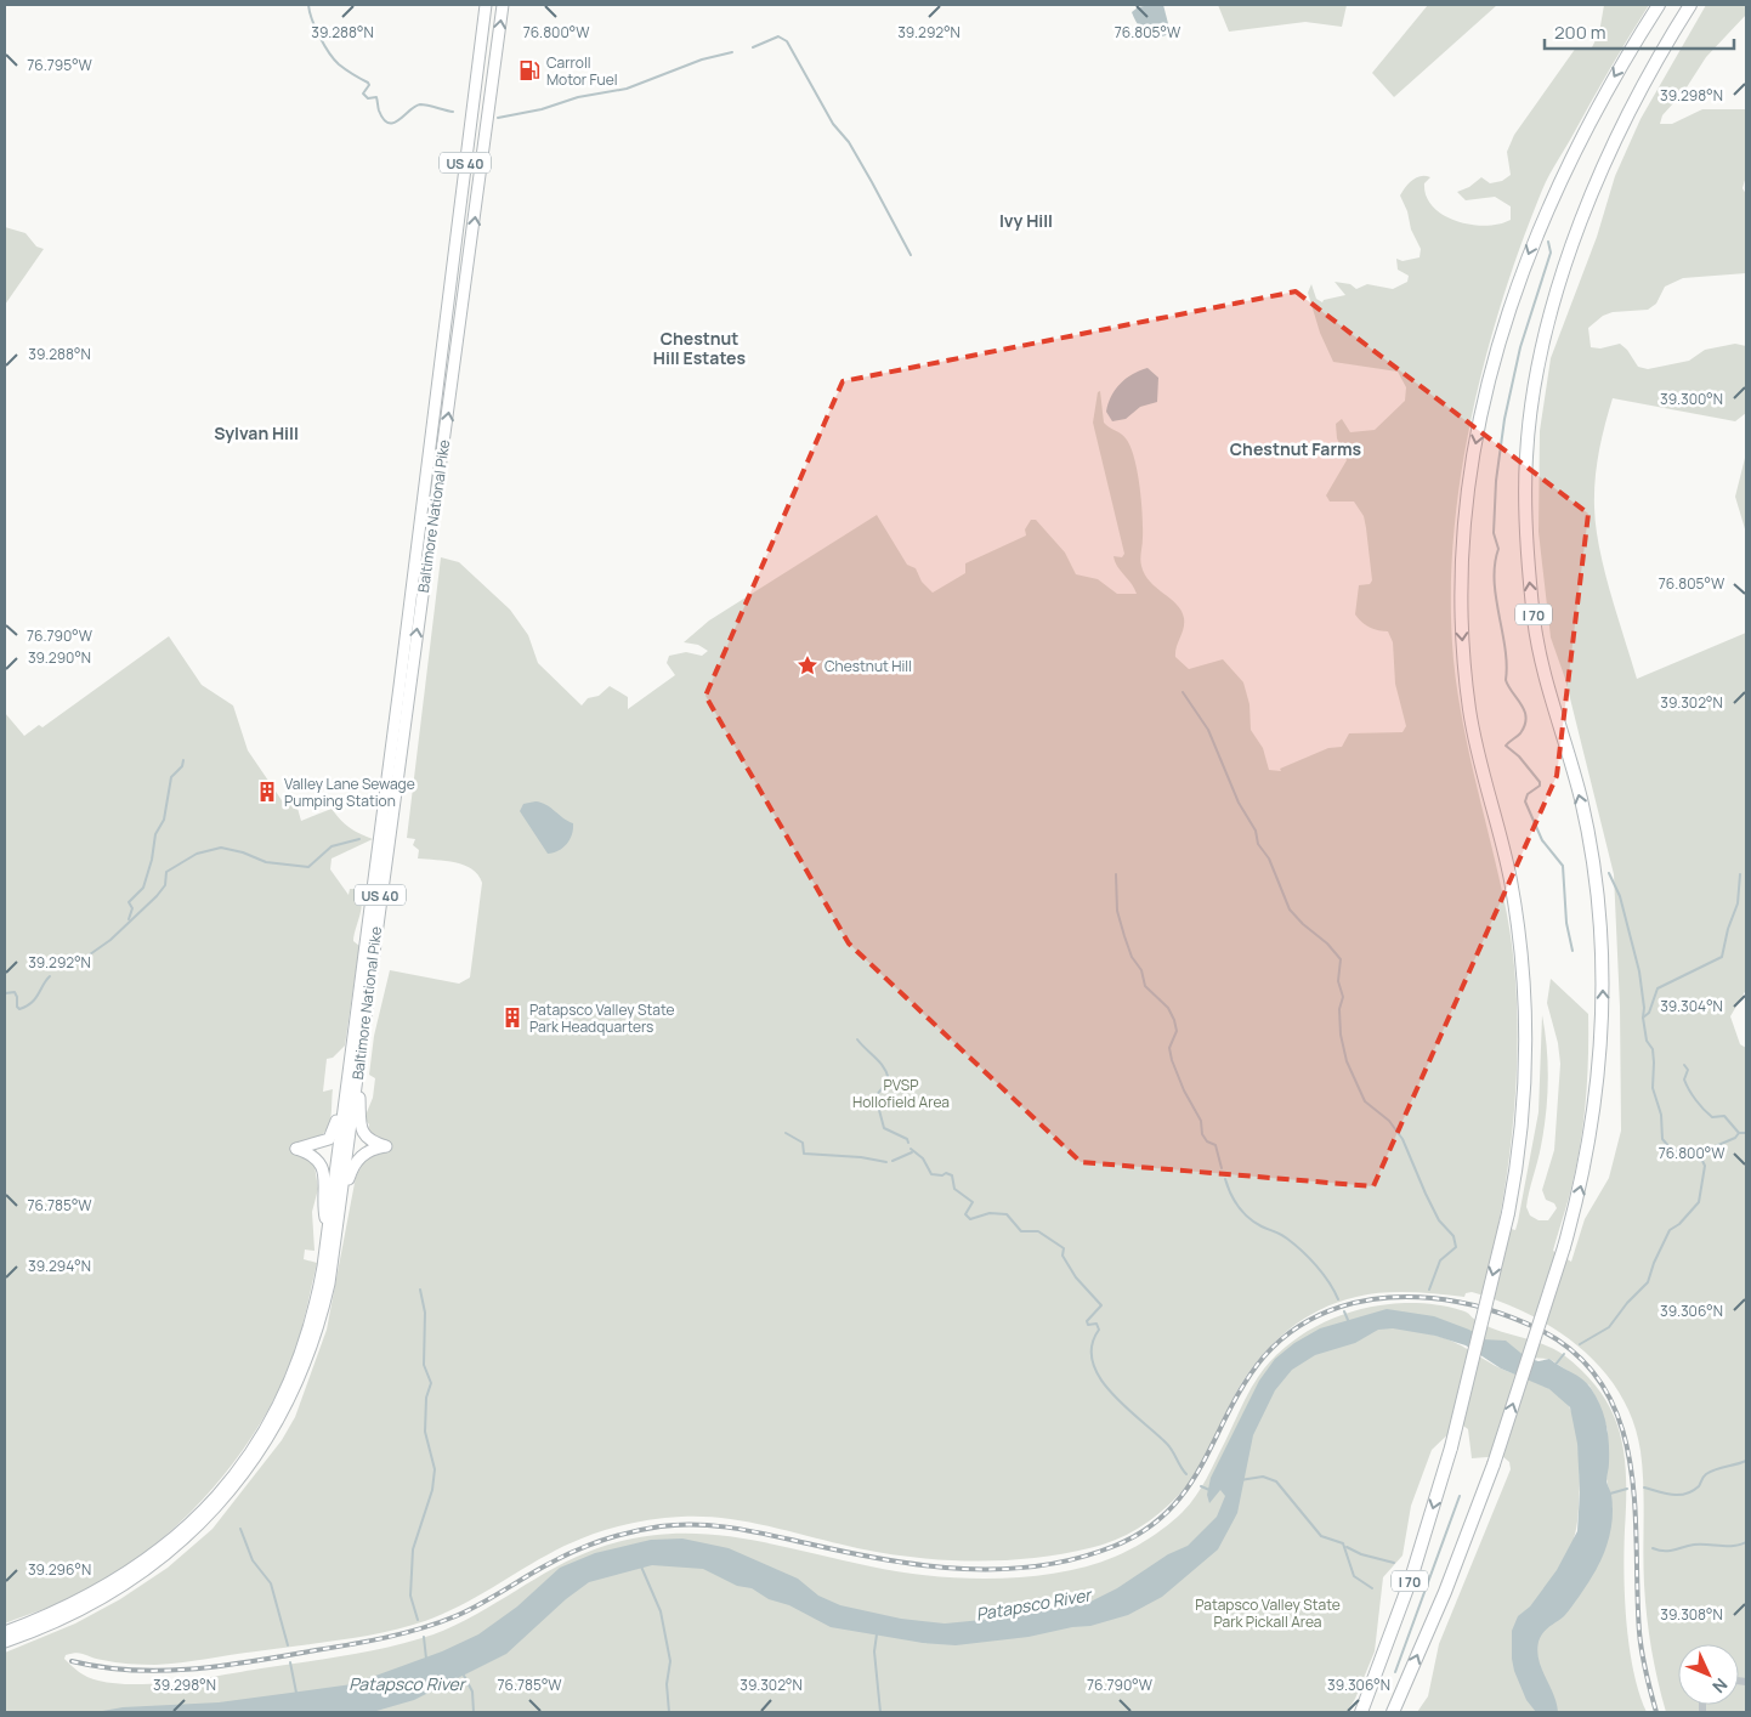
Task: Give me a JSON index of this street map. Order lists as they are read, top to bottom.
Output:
{
  "streets": {
    "highway": ["I 70"],
    "main road": ["US 40", "Baltimore National Pike"]
  },
  "districts": [
    "Ivy Hill",
    "Chestnut Hill Estates",
    "Sylvan Hill",
    "Chestnut Farms"
  ],
  "water": ["Patapsco River"],
  "parks": ["PVSP Hollofield Area", "Patapsco Valley State Park Pickall Area"],
  "places": {
    "fuel station": ["Carroll Motor Fuel"],
    "place": ["Chestnut Hill"],
    "building": ["Valley Lane Sewage Pumping Station", "Patapsco Valley State Park Headquarters"]
  },
  "scale_bar": "200 m",
  "north": "bottom right",
  "coordinates": [
    "76.800°W",
    "76.805°W",
    "39.288°N",
    "39.292°N",
    "76.795°W",
    "39.298°N",
    "39.300°N",
    "76.790°W",
    "39.290°N",
    "39.302°N",
    "39.304°N",
    "76.785°W",
    "39.294°N",
    "39.306°N",
    "39.296°N",
    "39.308°N"
  ]
}
